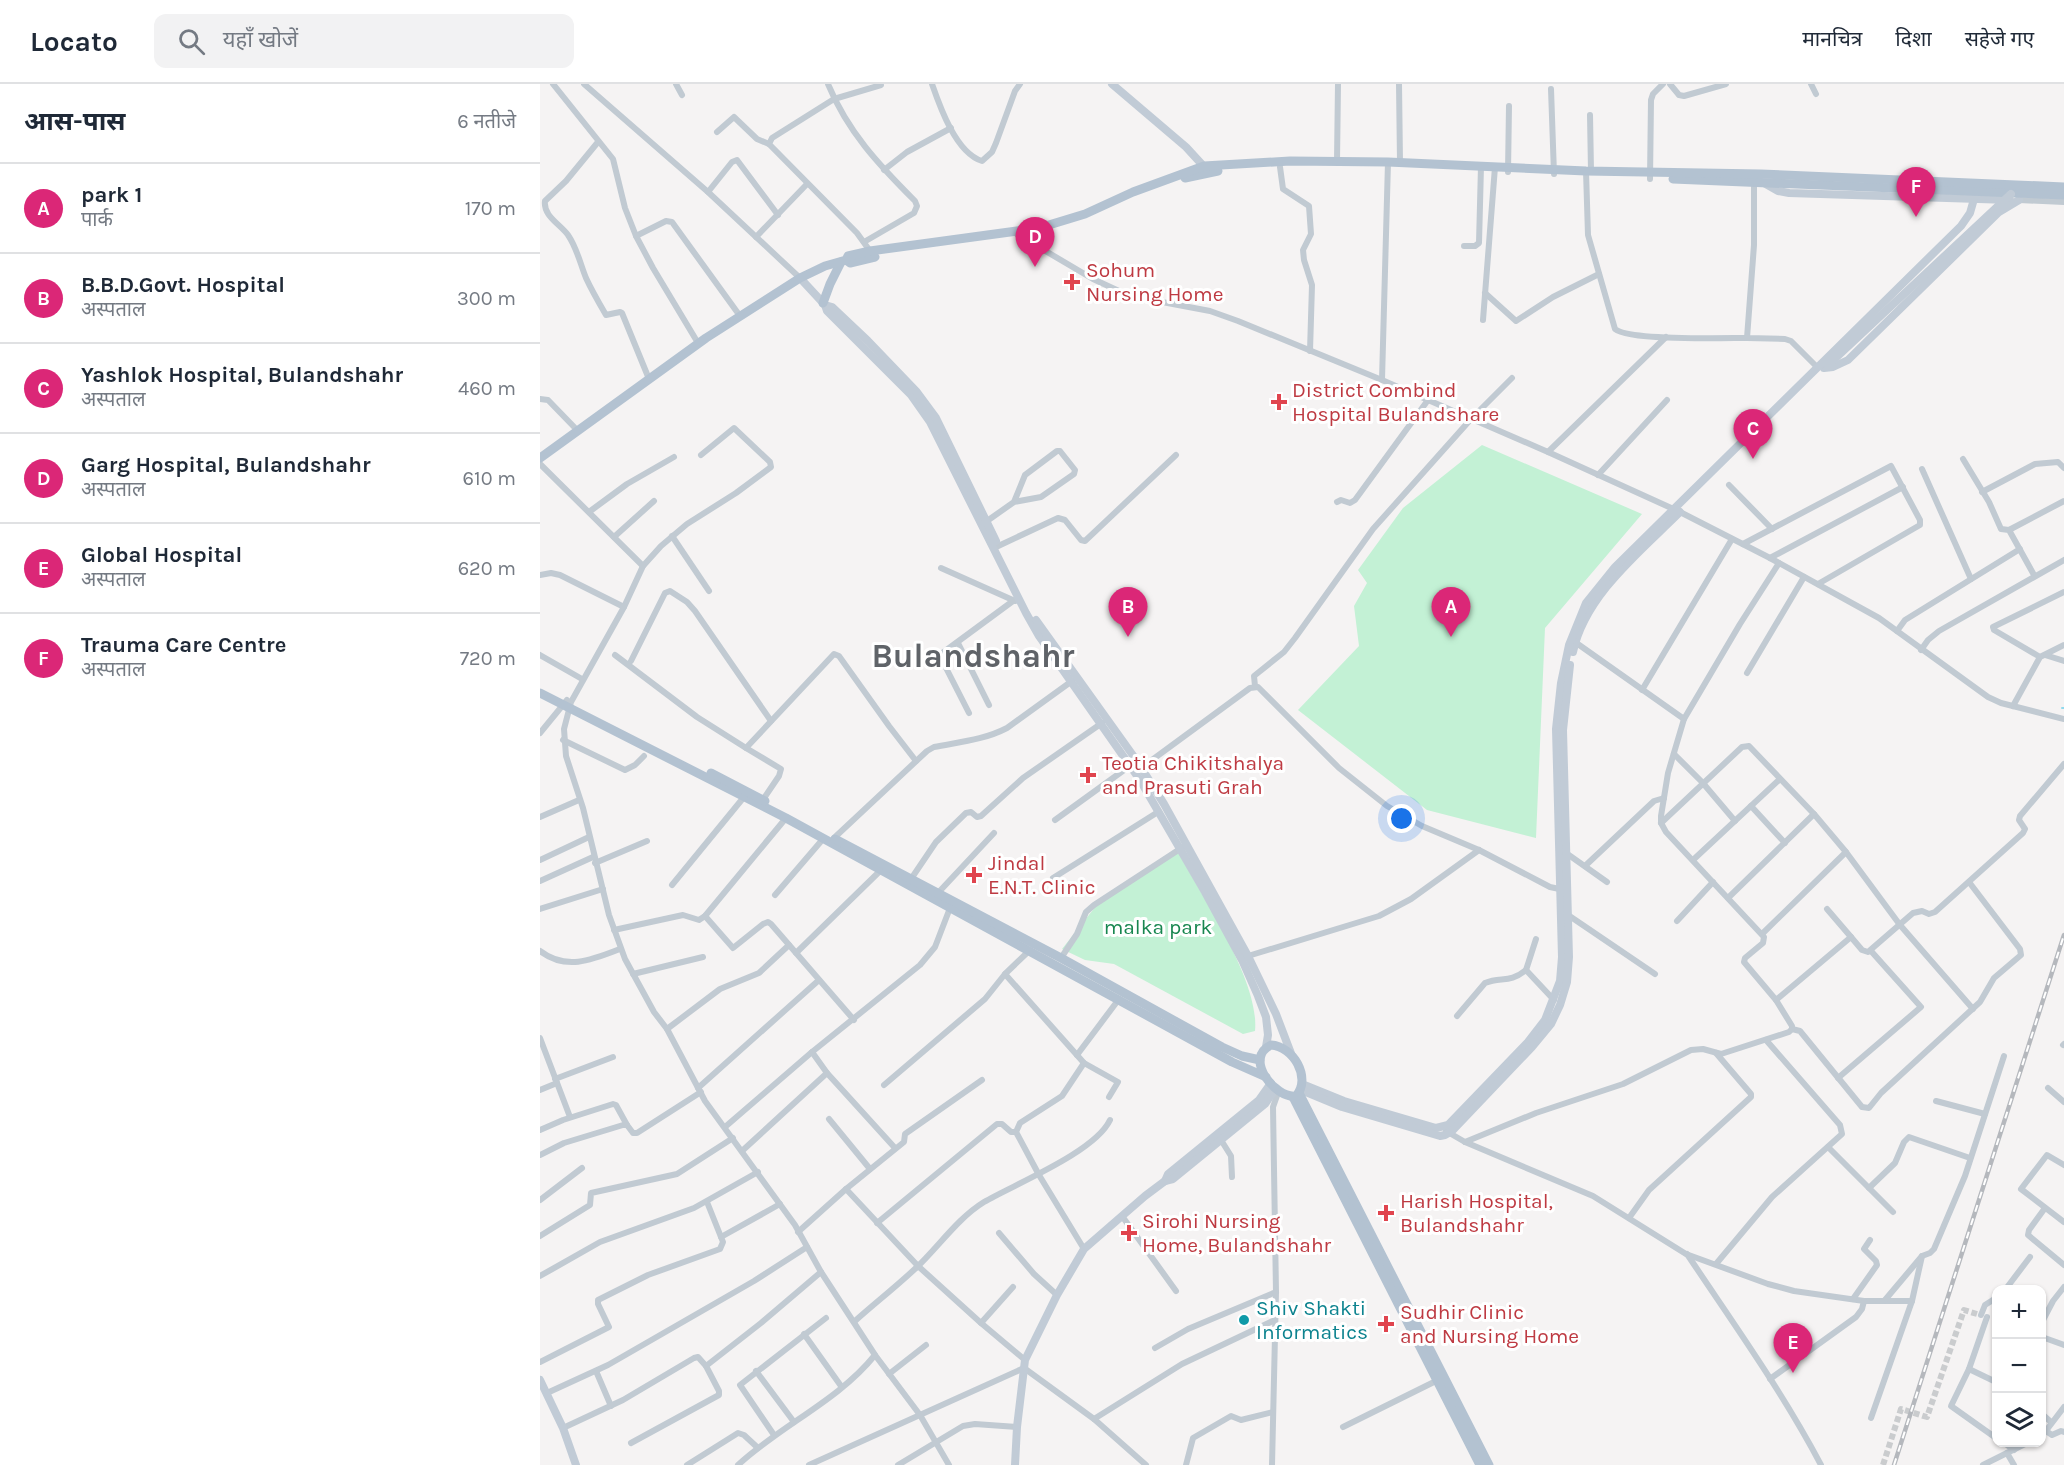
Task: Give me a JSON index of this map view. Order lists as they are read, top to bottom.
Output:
{
  "districts": ["Bulandshahr"],
  "parks": ["malka park"],
  "places": {
    "health": [
      "Sohum Nursing Home",
      "District Combind Hospital Bulandshare",
      "Teotia Chikitshalya and Prasuti Grah",
      "Jindal E.N.T. Clinic",
      "Harish Hospital, Bulandshahr",
      "Sirohi Nursing Home, Bulandshahr",
      "Sudhir Clinic and Nursing Home"
    ],
    "other": ["Shiv Shakti Informatics"]
  },
  "page": {
    "header": "Locato",
    "search": "यहाँ खोजें",
    "nav": ["मानचित्र", "दिशा", "सहेजे गए"],
    "heading": ["आस-पास", "6 नतीजे"],
    "list": [
      {
        "mark": "A",
        "name": "park 1",
        "note": "पार्क",
        "value": "170 m"
      },
      {
        "mark": "B",
        "name": "B.B.D.Govt. Hospital",
        "note": "अस्पताल",
        "value": "300 m"
      },
      {
        "mark": "C",
        "name": "Yashlok Hospital, Bulandshahr",
        "note": "अस्पताल",
        "value": "460 m"
      },
      {
        "mark": "D",
        "name": "Garg Hospital, Bulandshahr",
        "note": "अस्पताल",
        "value": "610 m"
      },
      {
        "mark": "E",
        "name": "Global Hospital",
        "note": "अस्पताल",
        "value": "620 m"
      },
      {
        "mark": "F",
        "name": "Trauma Care Centre",
        "note": "अस्पताल",
        "value": "720 m"
      }
    ],
    "pins": [
      "F",
      "D",
      "C",
      "A",
      "B",
      "E"
    ],
    "map_buttons": ["+", "−"]
  }
}
